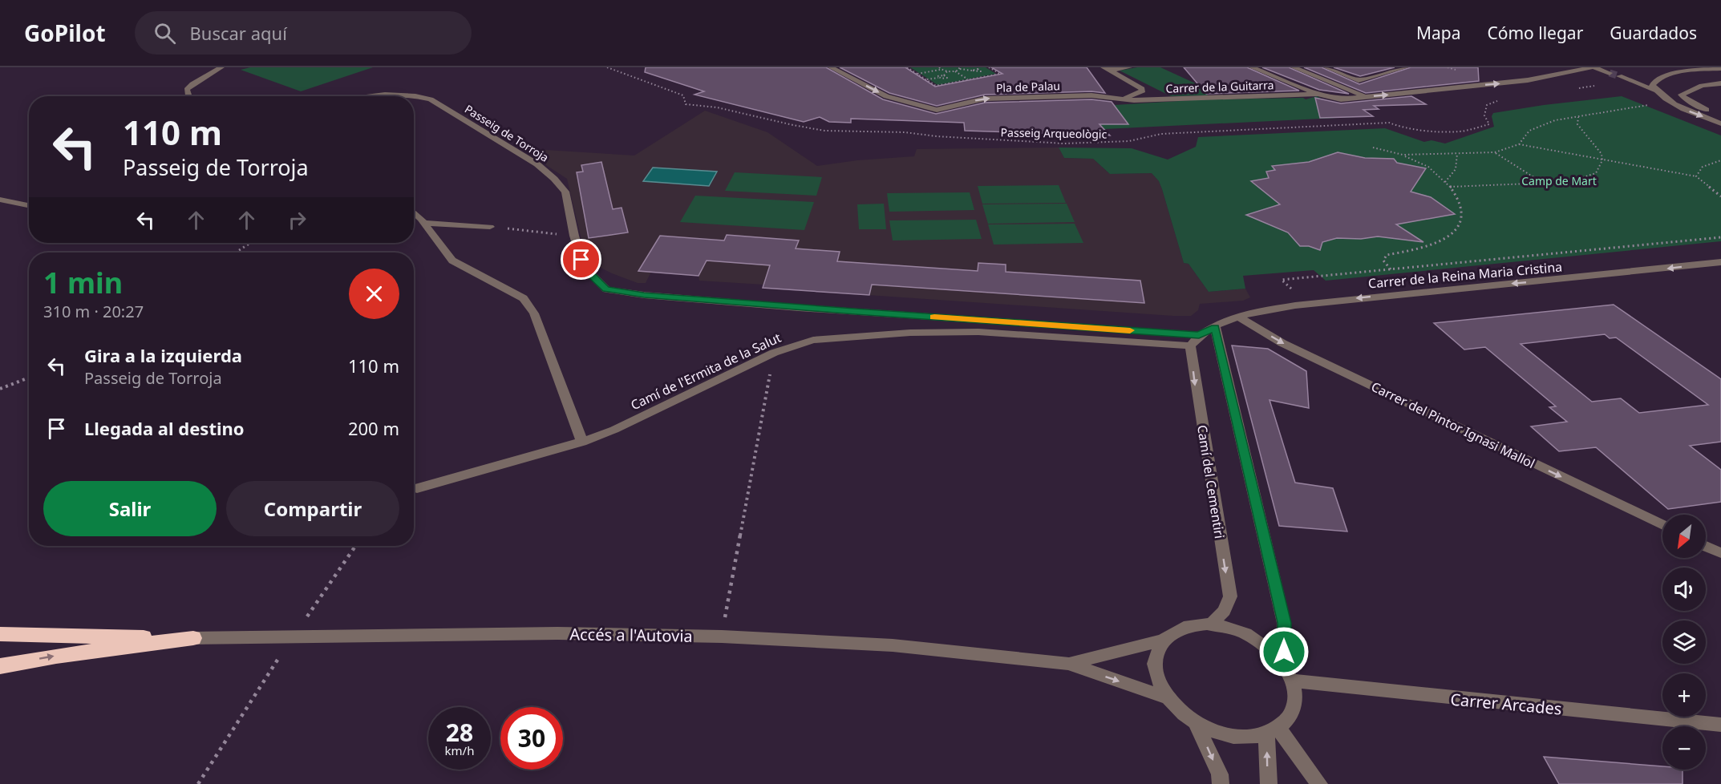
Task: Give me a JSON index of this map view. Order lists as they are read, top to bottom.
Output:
{
  "streets": {
    "street": [
      "Pla de Palau",
      "Carrer de la Guitarra",
      "Passeig de Torroja",
      "Carrer de la Reina Maria Cristina",
      "Camí de l'Ermita de la Salut",
      "Carrer del Pintor Ignasi Mallol",
      "Camí del Cementiri",
      "Accés a l'Autovia",
      "Carrer Arcades"
    ],
    "path": ["Passeig Arqueològic"]
  },
  "crossings": [
    ["Pla de Palau", "Carrer de la Guitarra"],
    ["Passeig de Torroja", "Carrer de la Reina Maria Cristina"],
    ["Carrer de la Reina Maria Cristina", "Carrer del Pintor Ignasi Mallol"],
    ["Camí de l'Ermita de la Salut", "Camí del Cementiri"],
    ["Camí del Cementiri", "Carrer Arcades"]
  ],
  "one_way": ["Pla de Palau", "Carrer de la Reina Maria Cristina", "Carrer del Pintor Ignasi Mallol"],
  "parks": ["Camp de Mart"],
  "north": "bottom left",
  "page": {
    "header": "GoPilot",
    "search": "Buscar aquí",
    "nav": ["Mapa", "Cómo llegar", "Guardados"],
    "turn": ["110 m", "Passeig de Torroja"],
    "heading": ["1 min", "310 m · 20:27"],
    "list": [
      {
        "name": "Gira a la izquierda",
        "note": "Passeig de Torroja",
        "value": "110 m"
      },
      {
        "name": "Llegada al destino",
        "value": "200 m"
      }
    ],
    "buttons": ["Salir", "Compartir"],
    "map_buttons": ["+", "−"],
    "speed": "28 km/h",
    "limit": "30"
  }
}
